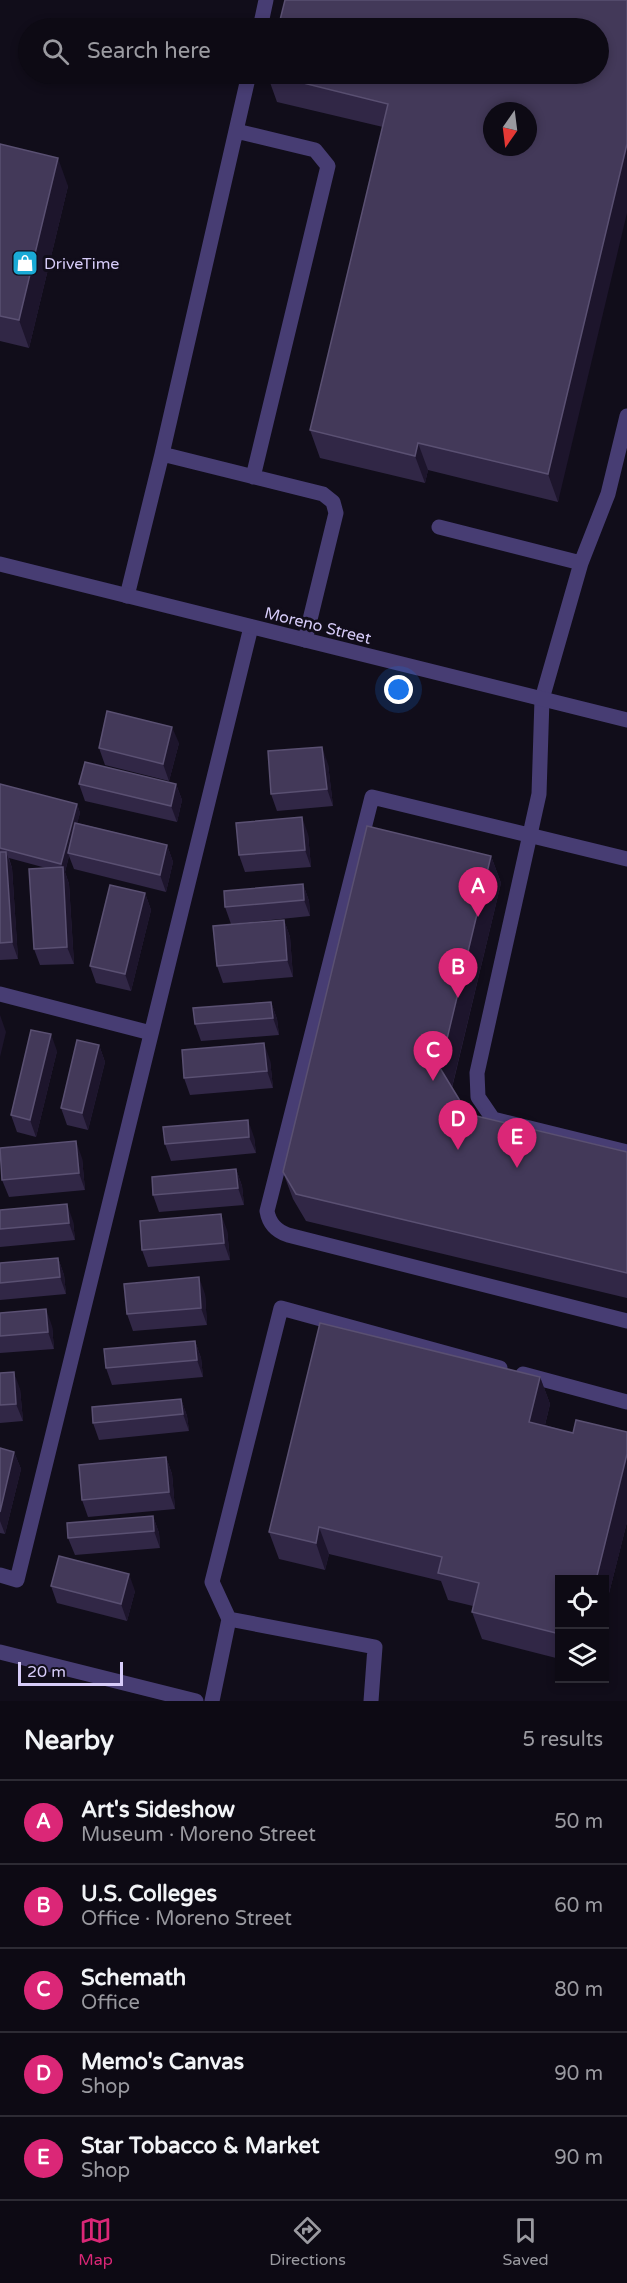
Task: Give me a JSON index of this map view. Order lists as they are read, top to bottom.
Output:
{
  "streets": {
    "street": ["Moreno Street"]
  },
  "places": {
    "shop": ["DriveTime"]
  },
  "scale_bar": "20 m",
  "north": "bottom",
  "page": {
    "search": "Search here",
    "pins": [
      "A",
      "B",
      "C",
      "D",
      "E"
    ],
    "scale": "20 m",
    "heading": ["Nearby", "5 results"],
    "list": [
      {
        "mark": "A",
        "name": "Art's Sideshow",
        "note": "Museum · Moreno Street",
        "value": "50 m"
      },
      {
        "mark": "B",
        "name": "U.S. Colleges",
        "note": "Office · Moreno Street",
        "value": "60 m"
      },
      {
        "mark": "C",
        "name": "Schemath",
        "note": "Office",
        "value": "80 m"
      },
      {
        "mark": "D",
        "name": "Memo's Canvas",
        "note": "Shop",
        "value": "90 m"
      },
      {
        "mark": "E",
        "name": "Star Tobacco & Market",
        "note": "Shop",
        "value": "90 m"
      }
    ],
    "nav": ["Map", "Directions", "Saved"]
  }
}
